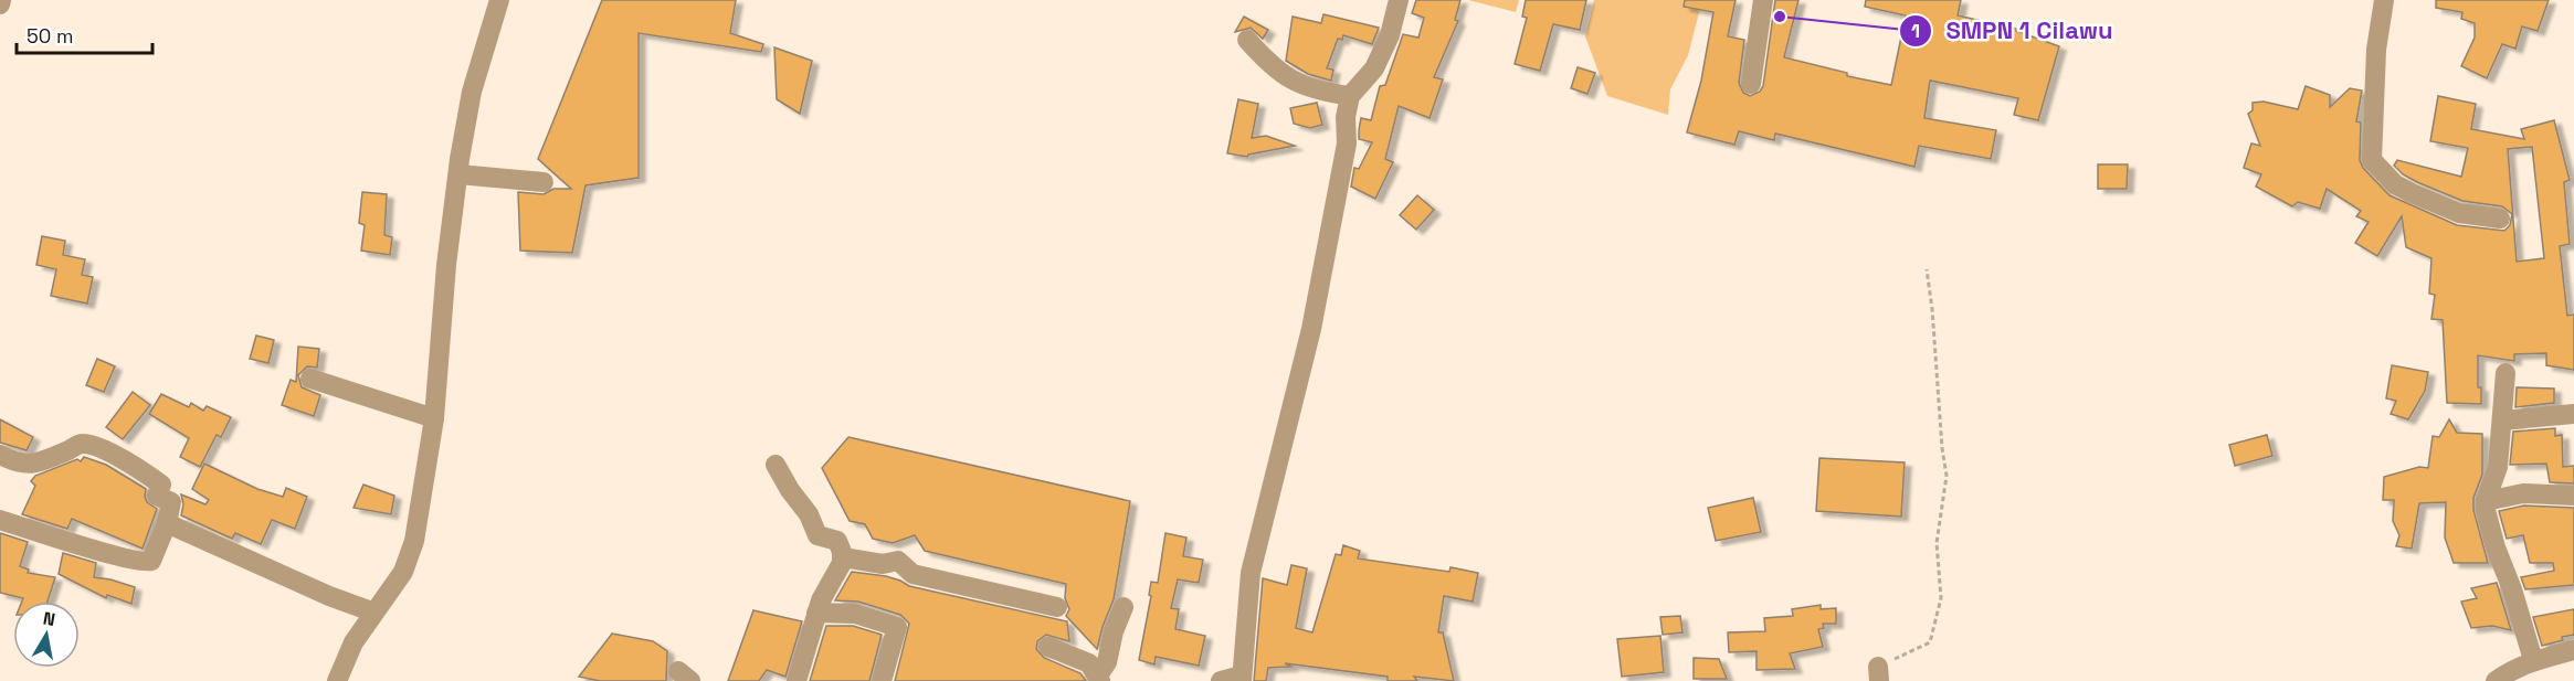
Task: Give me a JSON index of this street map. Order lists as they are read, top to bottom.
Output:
{
  "places": ["SMPN 1 Cilawu"],
  "scale_bar": "50 m",
  "north": "top"
}
